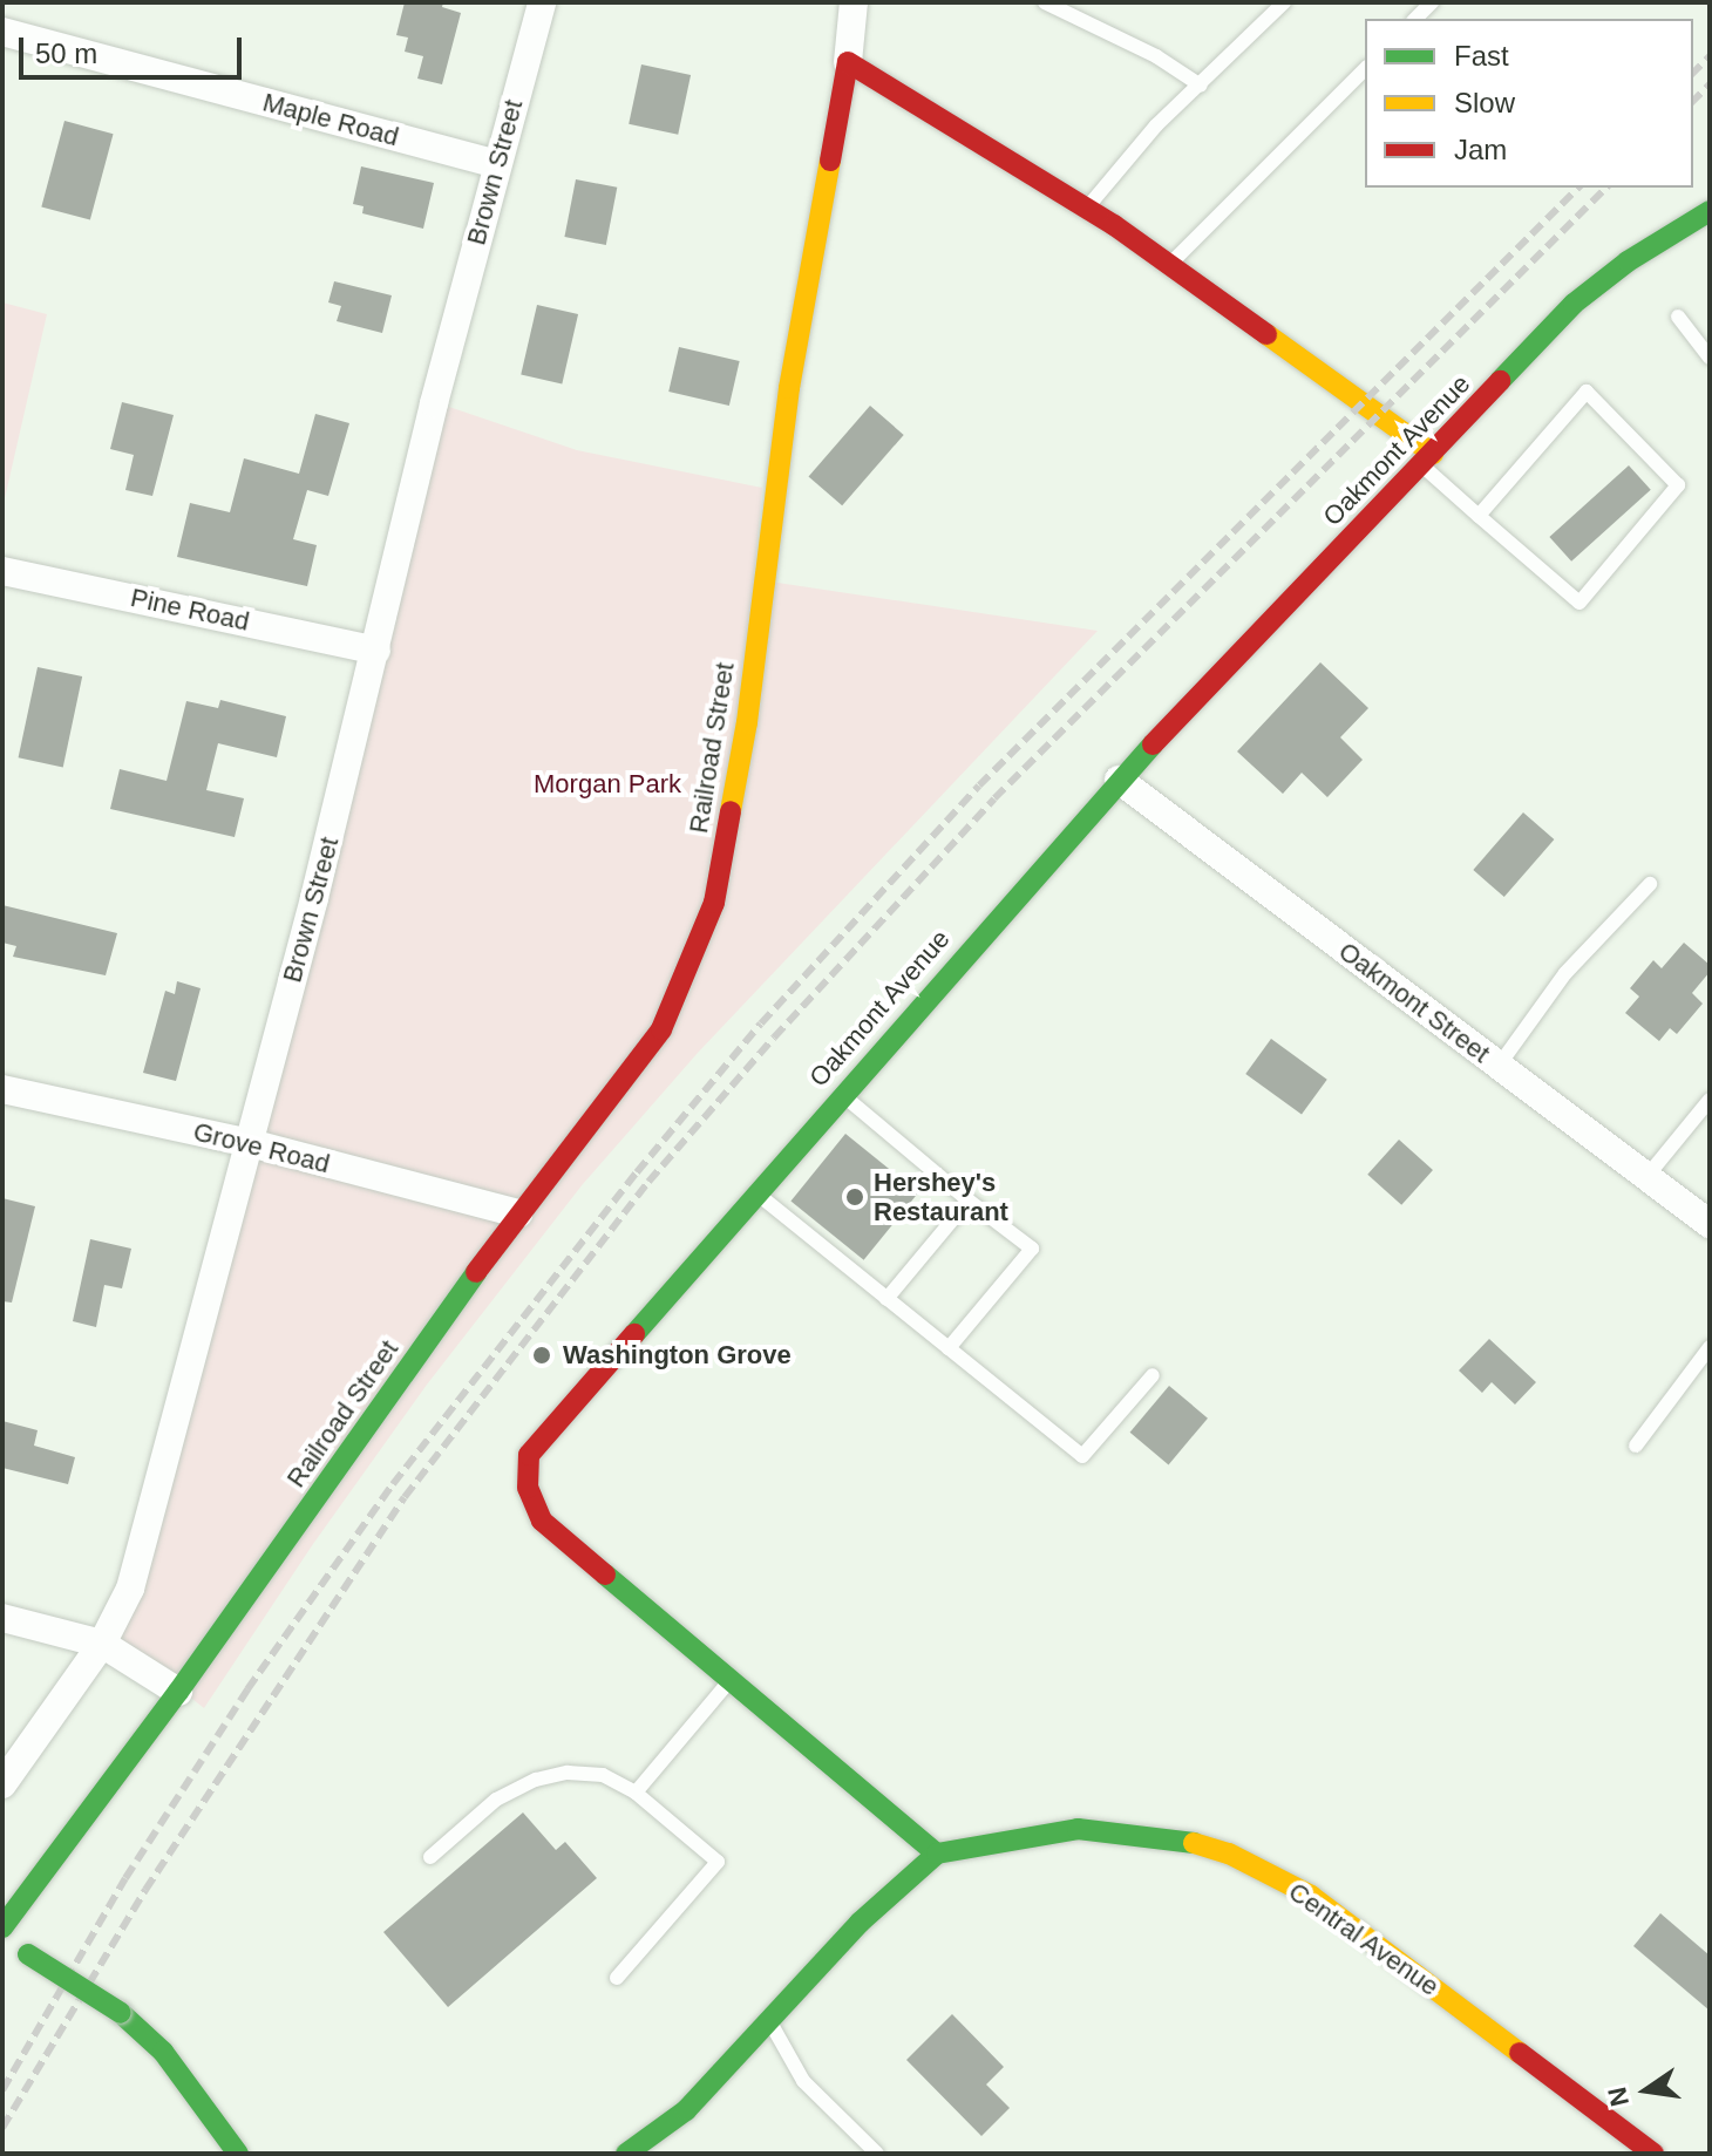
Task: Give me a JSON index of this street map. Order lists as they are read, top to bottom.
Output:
{
  "streets": {
    "street": [
      "Maple Road",
      "Brown Street",
      "Oakmont Avenue",
      "Pine Road",
      "Railroad Street",
      "Oakmont Street",
      "Grove Road",
      "Central Avenue"
    ]
  },
  "crossings": [
    ["Maple Road", "Brown Street"],
    ["Brown Street", "Pine Road"],
    ["Brown Street", "Grove Road"],
    ["Oakmont Avenue", "Oakmont Street"],
    ["Oakmont Avenue", "Central Avenue"],
    ["Railroad Street", "Grove Road"]
  ],
  "parks": ["Morgan Park"],
  "places": ["Hershey's Restaurant", "Washington Grove"],
  "legend": ["Fast", "Slow", "Jam"],
  "scale_bar": "50 m",
  "north": "left"
}
